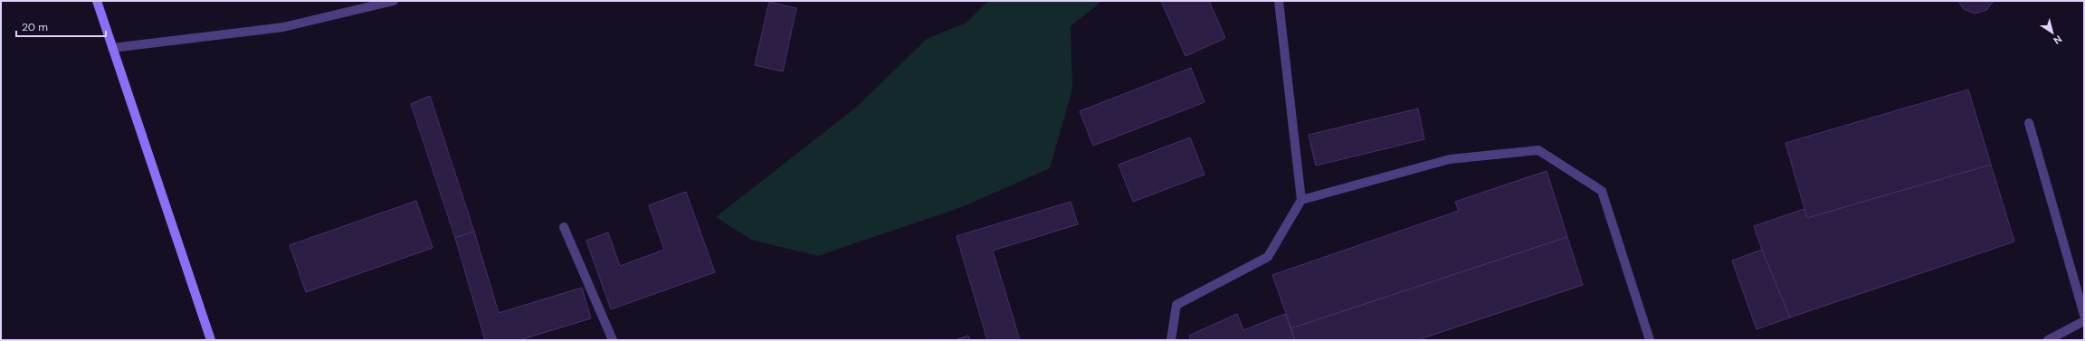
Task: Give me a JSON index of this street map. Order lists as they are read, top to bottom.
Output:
{
  "scale_bar": "20 m",
  "north": "bottom right"
}
